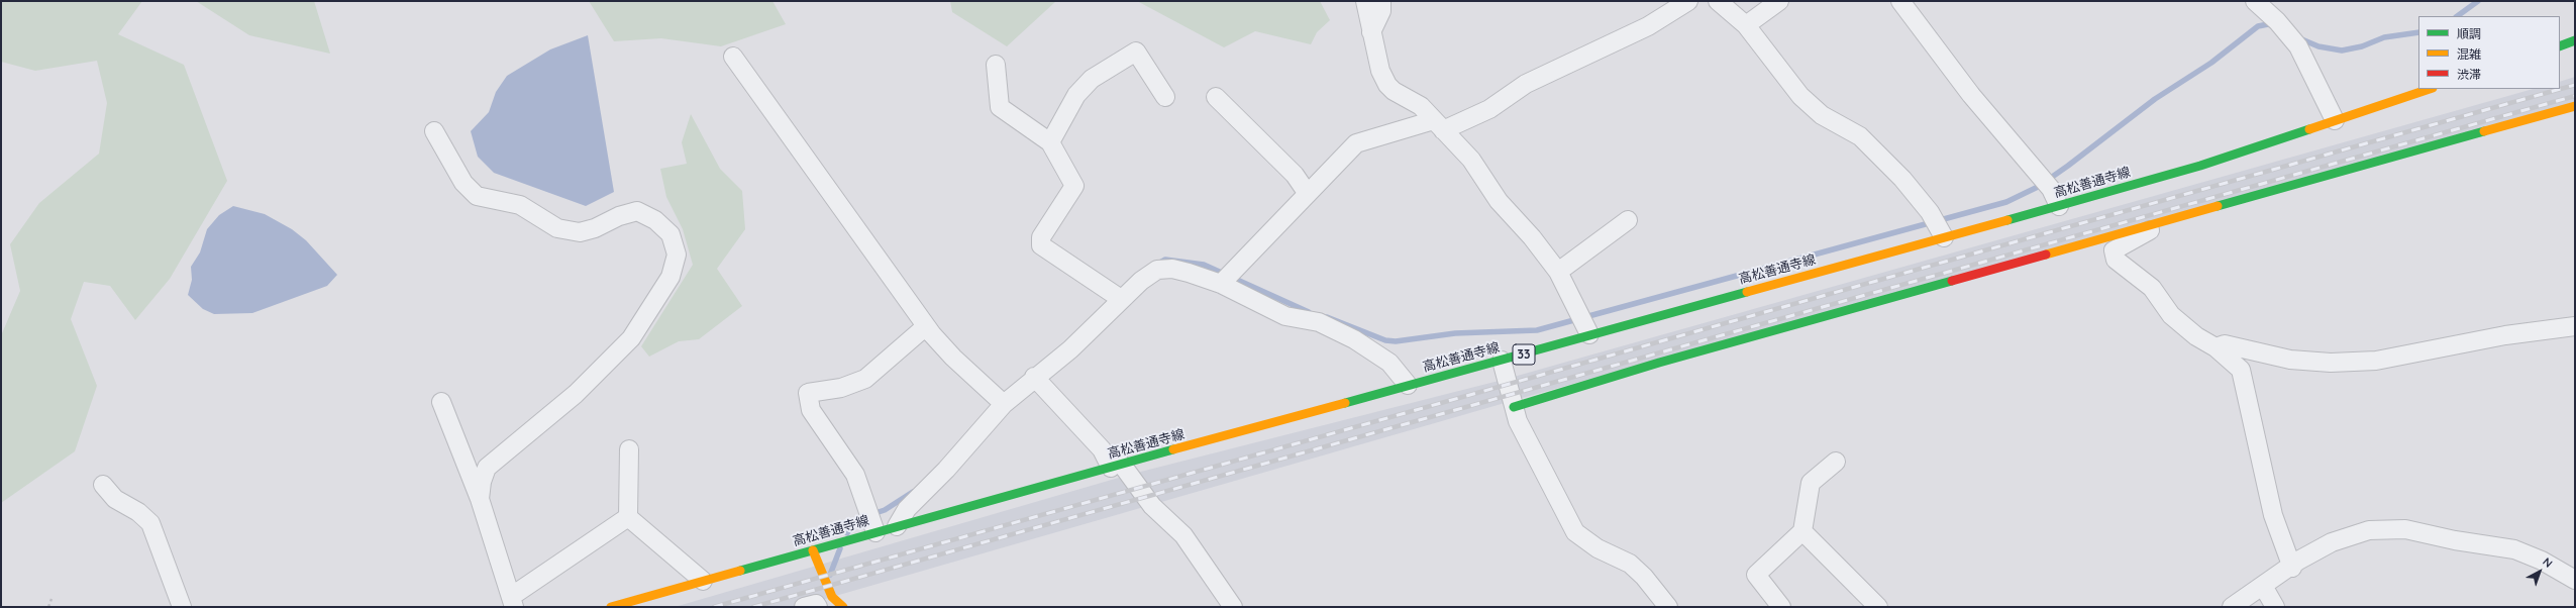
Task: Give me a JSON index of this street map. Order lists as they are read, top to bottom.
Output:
{
  "streets": {
    "main road": ["高松善通寺線", "33"]
  },
  "legend": ["順調", "混雑", "渋滞"],
  "north": "top right"
}
